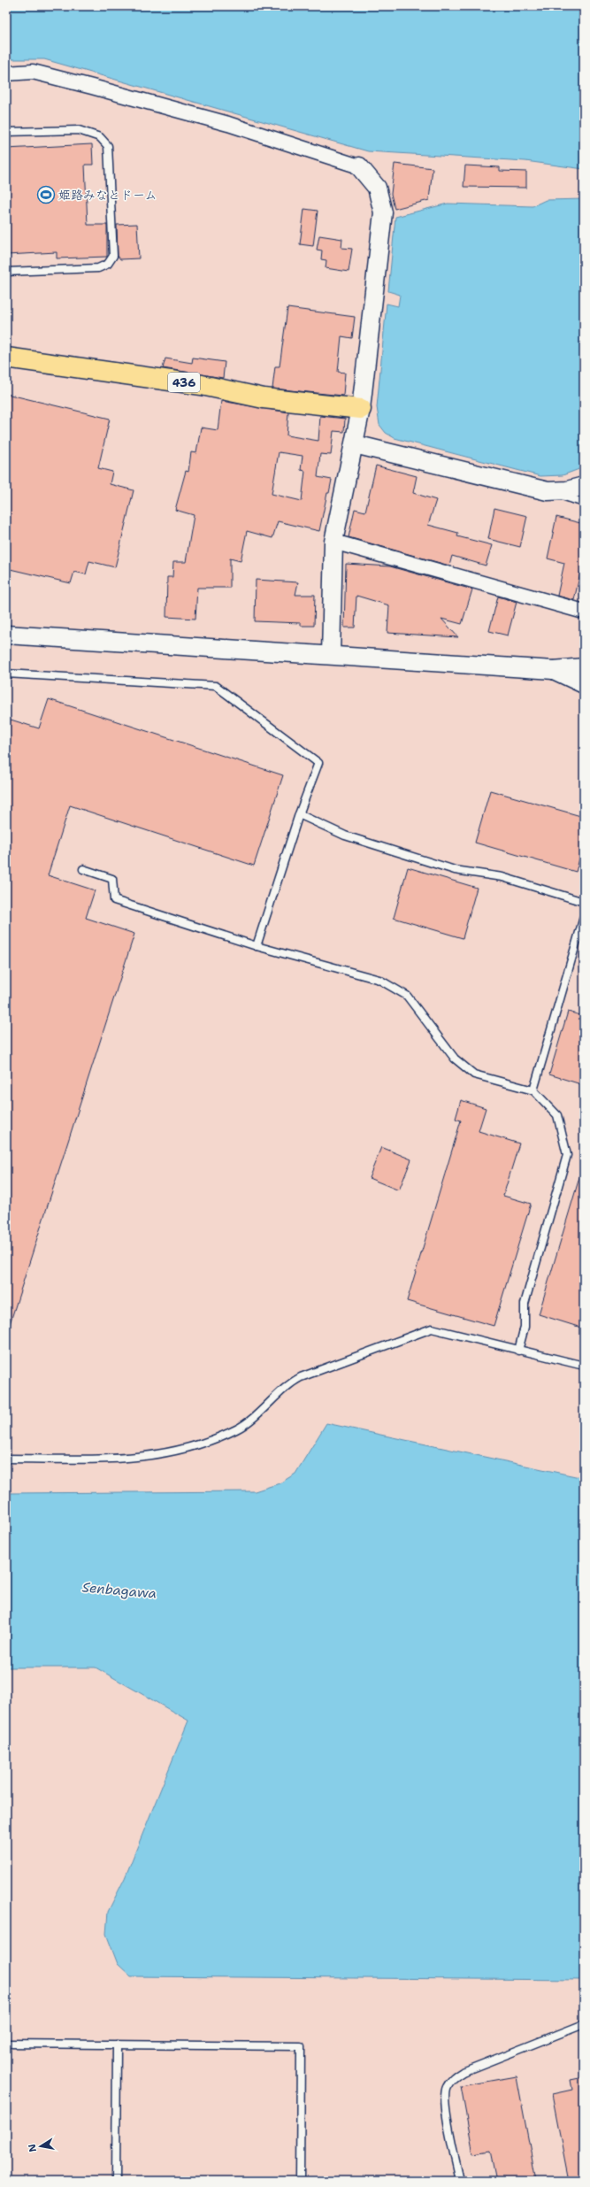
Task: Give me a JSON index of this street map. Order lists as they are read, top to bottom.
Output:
{
  "streets": {
    "highway": ["436"]
  },
  "water": ["Senbagawa"],
  "places": {
    "sports": ["姫路みなとドーム"]
  },
  "north": "left"
}
